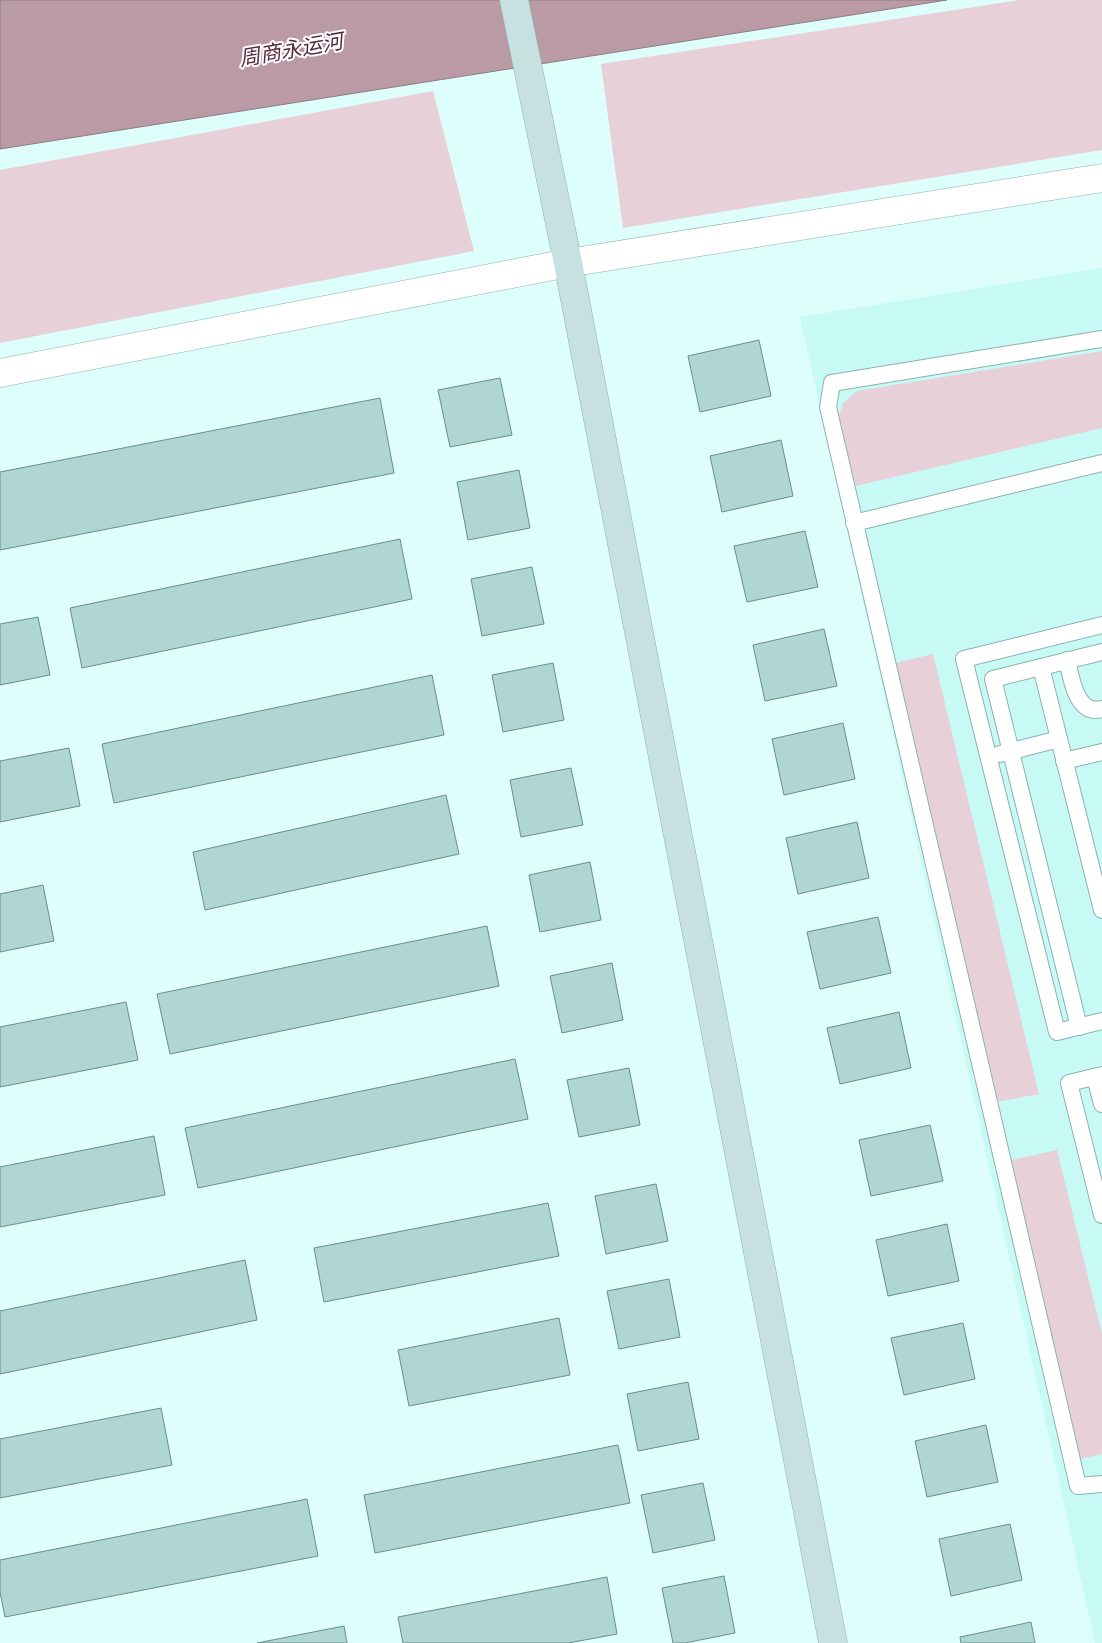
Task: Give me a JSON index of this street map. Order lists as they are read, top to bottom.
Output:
{
  "water": ["周商永运河"]
}
